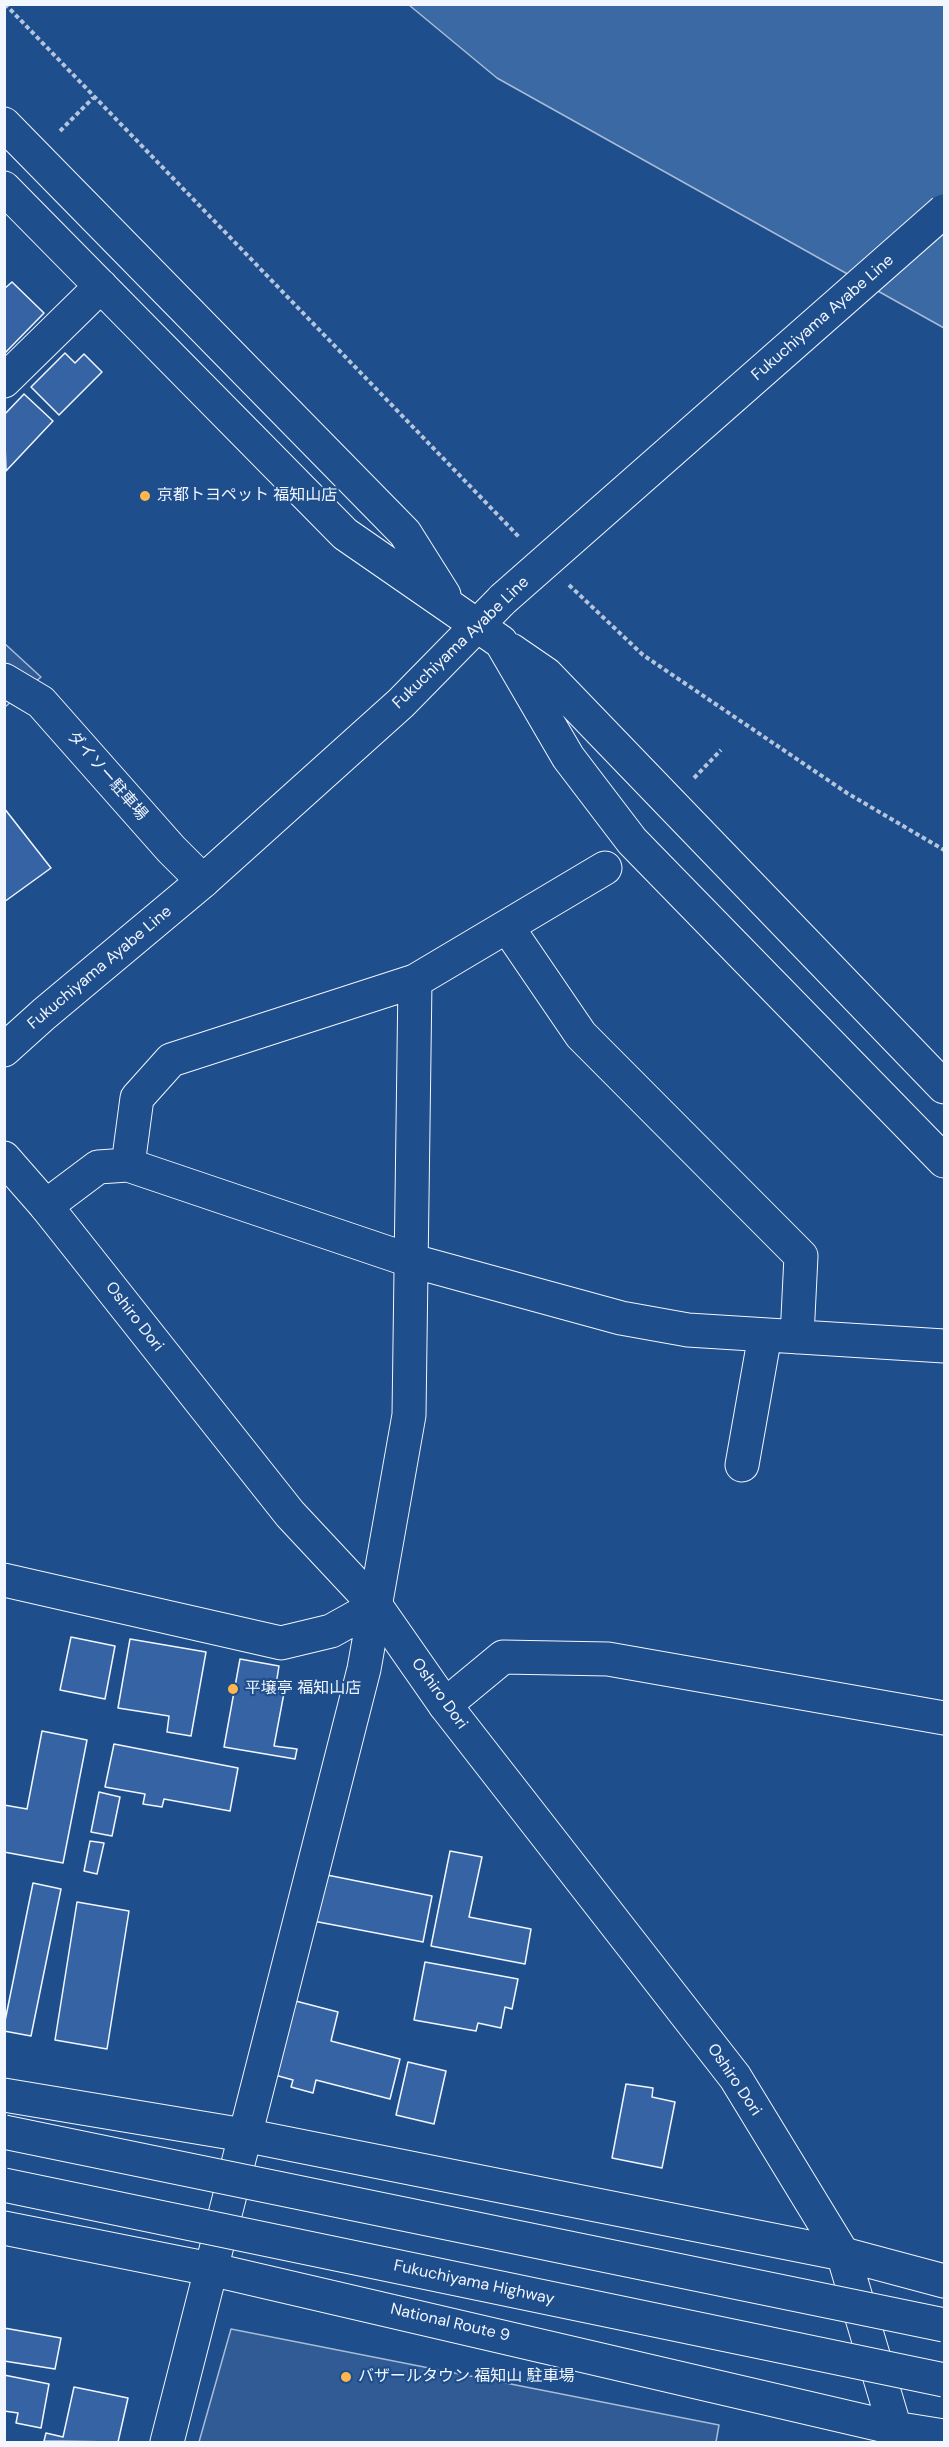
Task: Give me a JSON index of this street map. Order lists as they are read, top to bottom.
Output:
{
  "streets": {
    "main road": [
      "Fukuchiyama Ayabe Line",
      "ダイソー駐車場",
      "Oshiro Dori",
      "Fukuchiyama Highway",
      "National Route 9"
    ]
  },
  "crossings": [
    ["Fukuchiyama Ayabe Line", "ダイソー駐車場"],
    ["Oshiro Dori", "National Route 9"]
  ],
  "places": ["京都トヨペット 福知山店", "平壌亭 福知山店", "バザールタウン 福知山 駐車場"]
}
